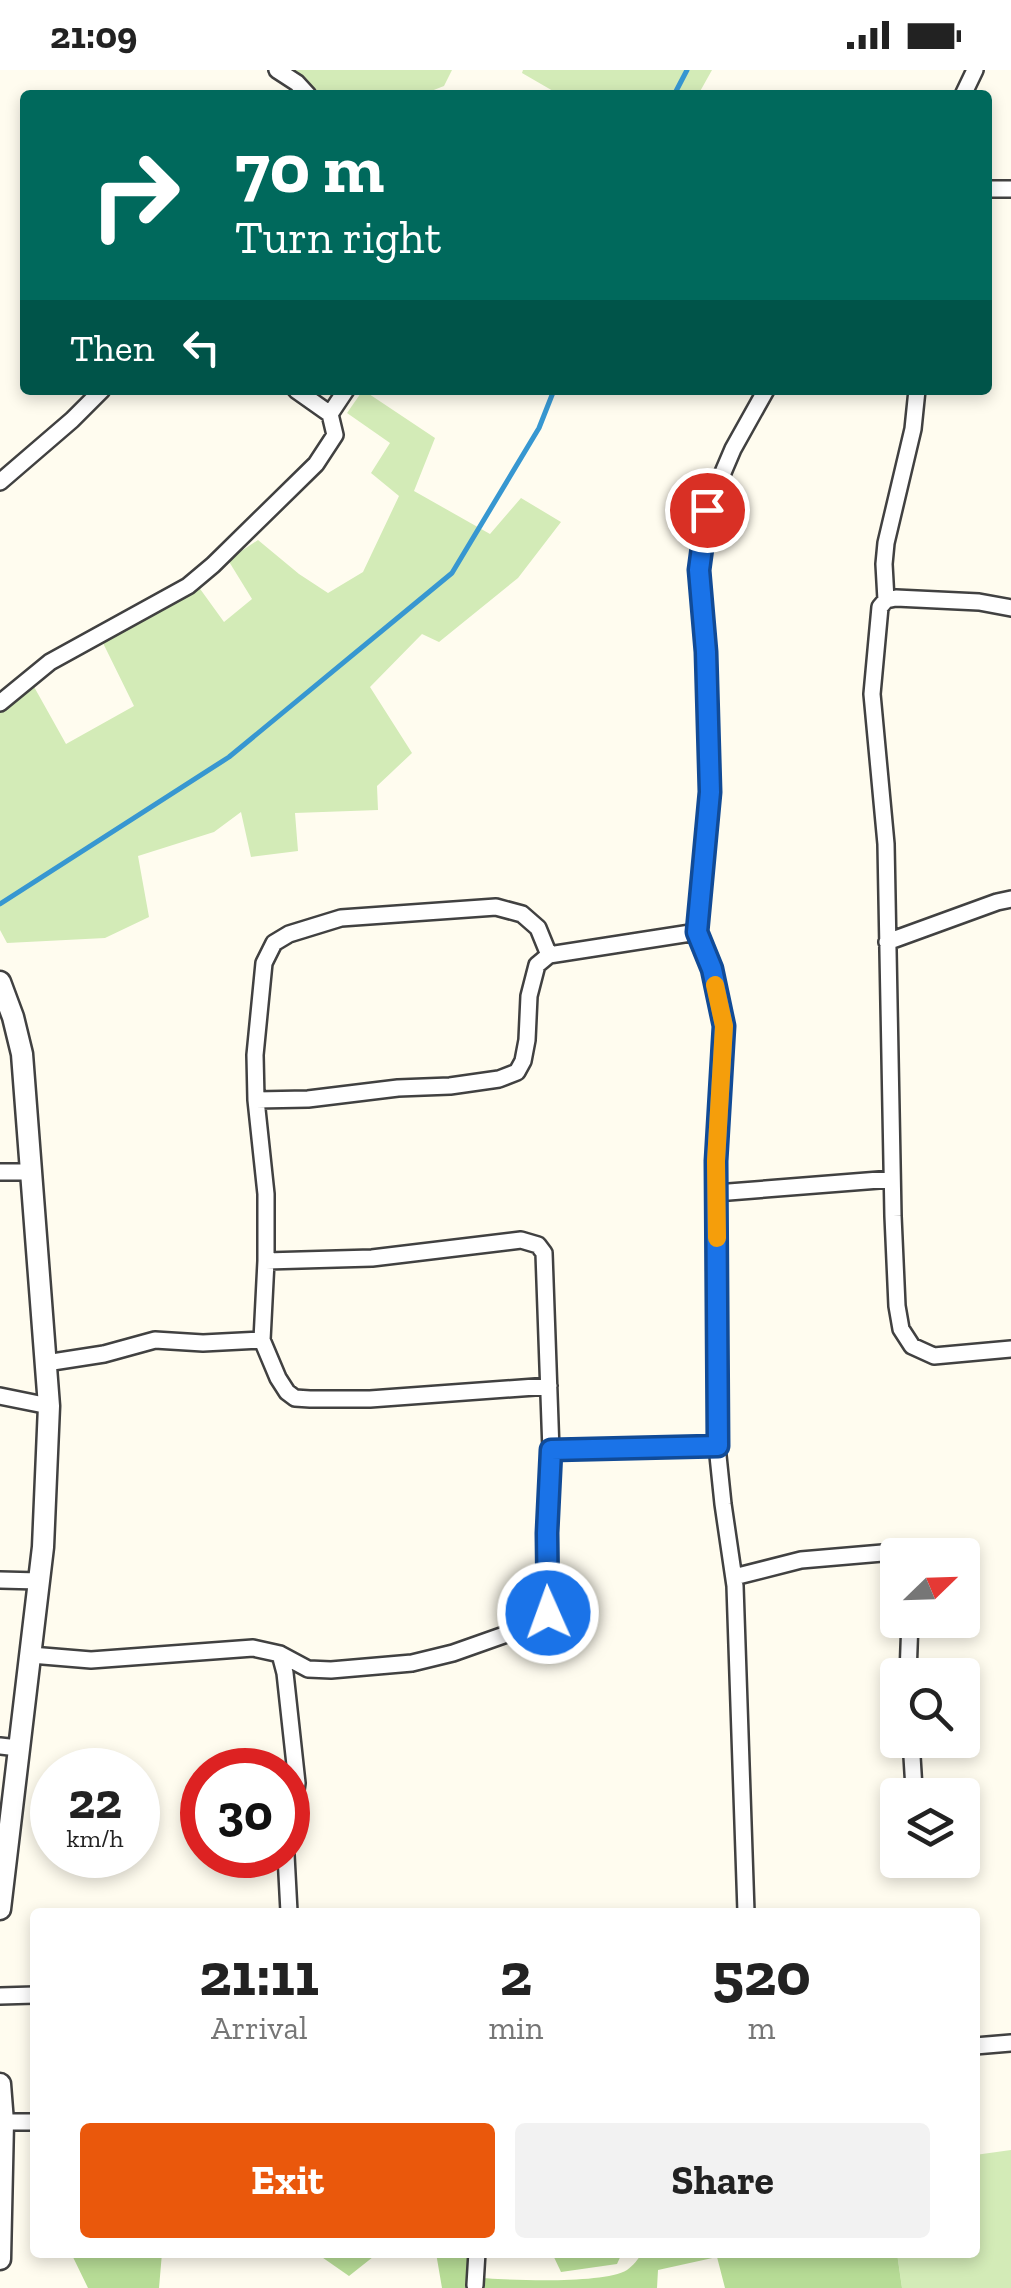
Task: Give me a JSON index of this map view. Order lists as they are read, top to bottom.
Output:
{
  "north": "top right",
  "page": {
    "status": "21:09",
    "turn": ["70 m", "Turn right"],
    "then": "Then",
    "speed": "22 km/h",
    "limit": "30",
    "eta": [
      "21:11",
      "Arrival",
      "2",
      "min",
      "520",
      "m"
    ],
    "buttons": ["Exit", "Share"]
  }
}
